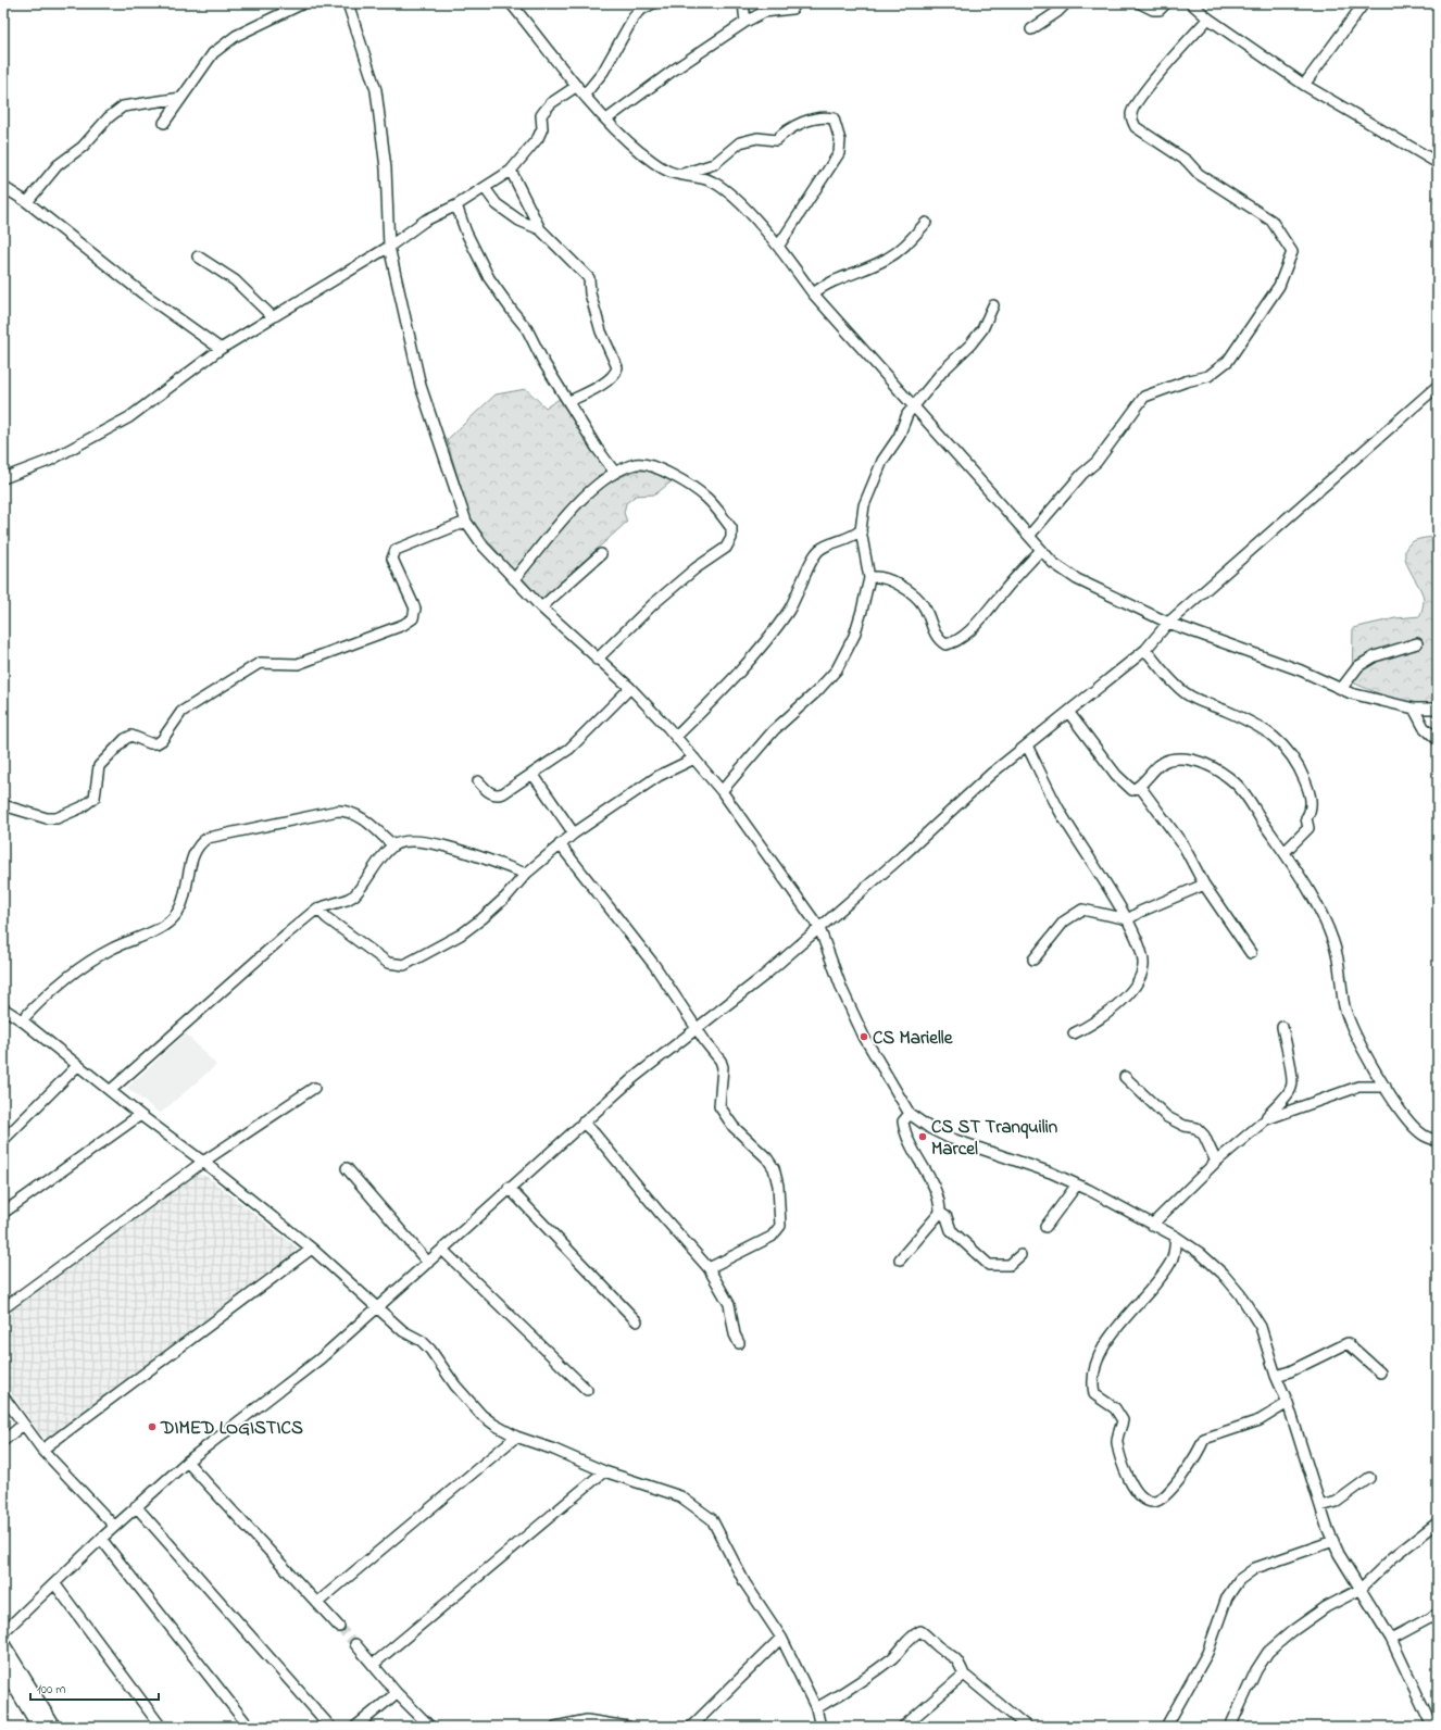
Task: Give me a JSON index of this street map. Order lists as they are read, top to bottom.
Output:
{
  "places": ["CS Marielle", "CS ST Tranquilin Marcel", "DIMED LOGISTICS"],
  "scale_bar": "100 m"
}
